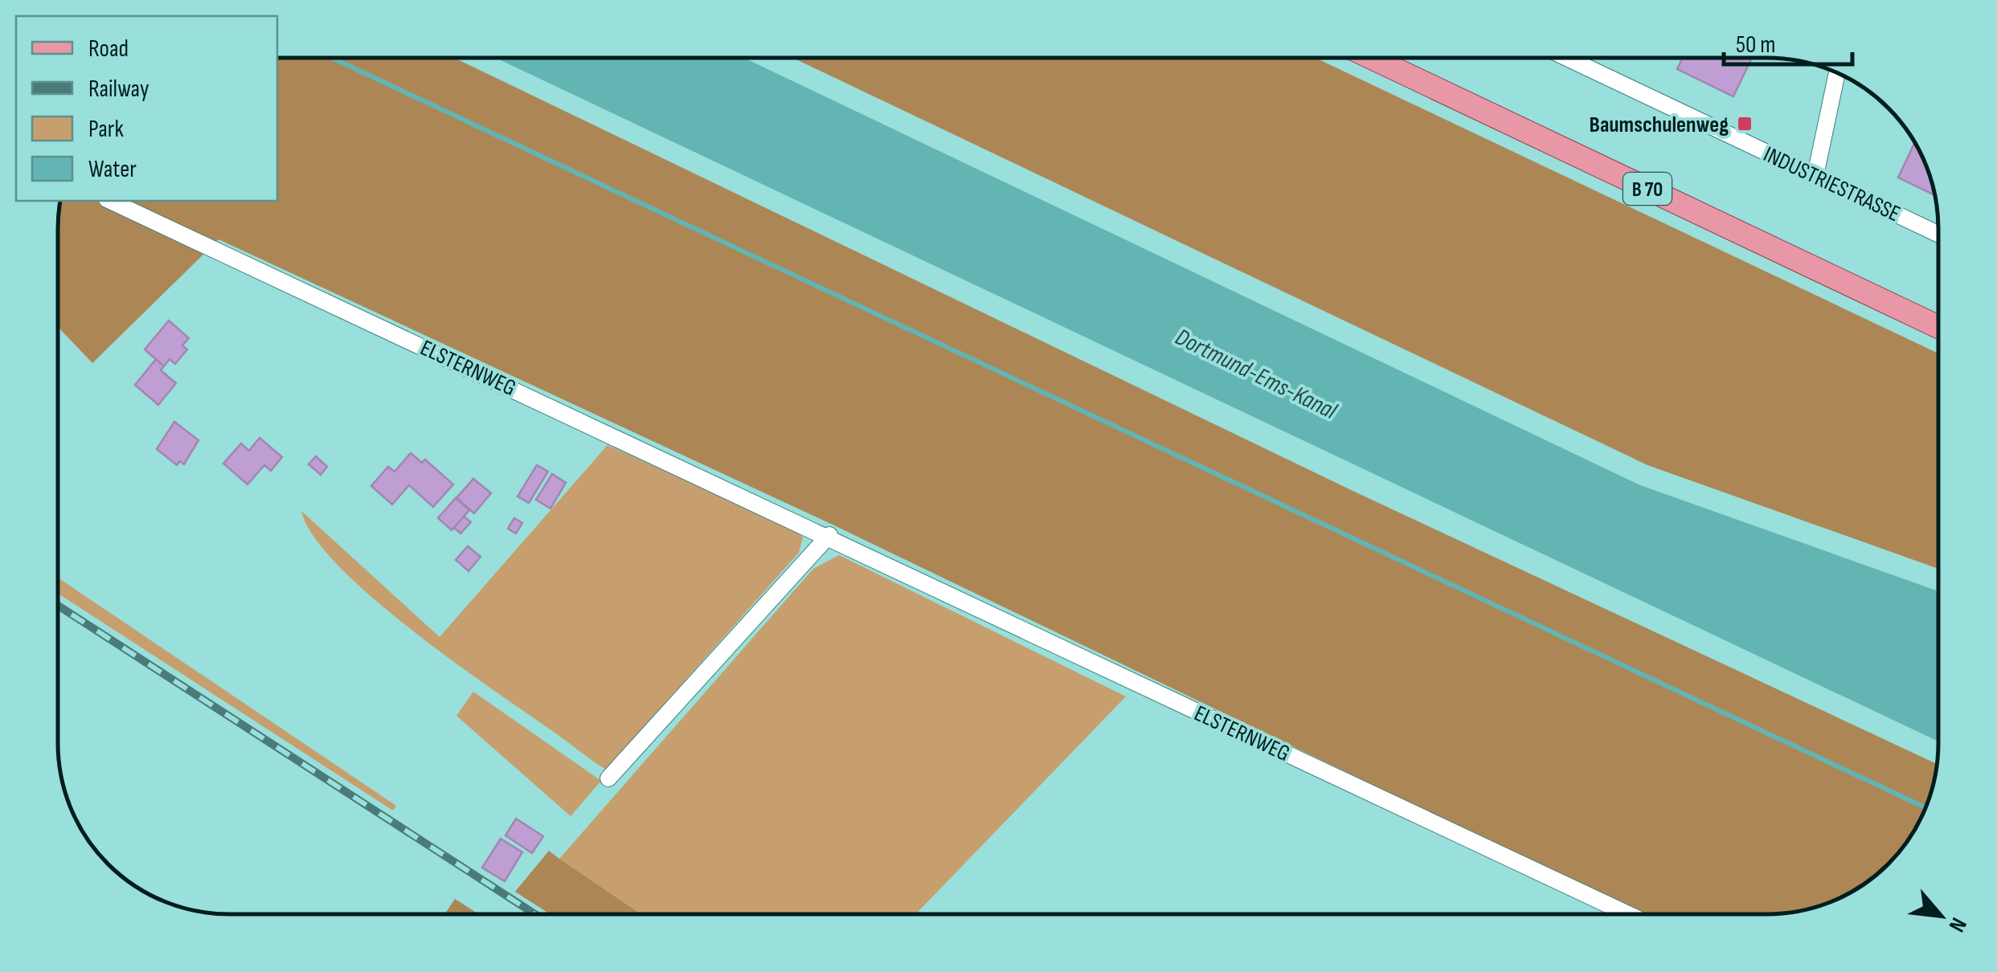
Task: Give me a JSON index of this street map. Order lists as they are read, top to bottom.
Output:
{
  "streets": {
    "main road": ["B 70"],
    "street": ["INDUSTRIESTRASSE", "ELSTERNWEG"]
  },
  "water": ["Dortmund-Ems-Kanal"],
  "places": {
    "transit": ["Baumschulenweg"]
  },
  "legend": [
    "Road",
    "Railway",
    "Park",
    "Water"
  ],
  "scale_bar": "50 m",
  "north": "bottom right"
}
